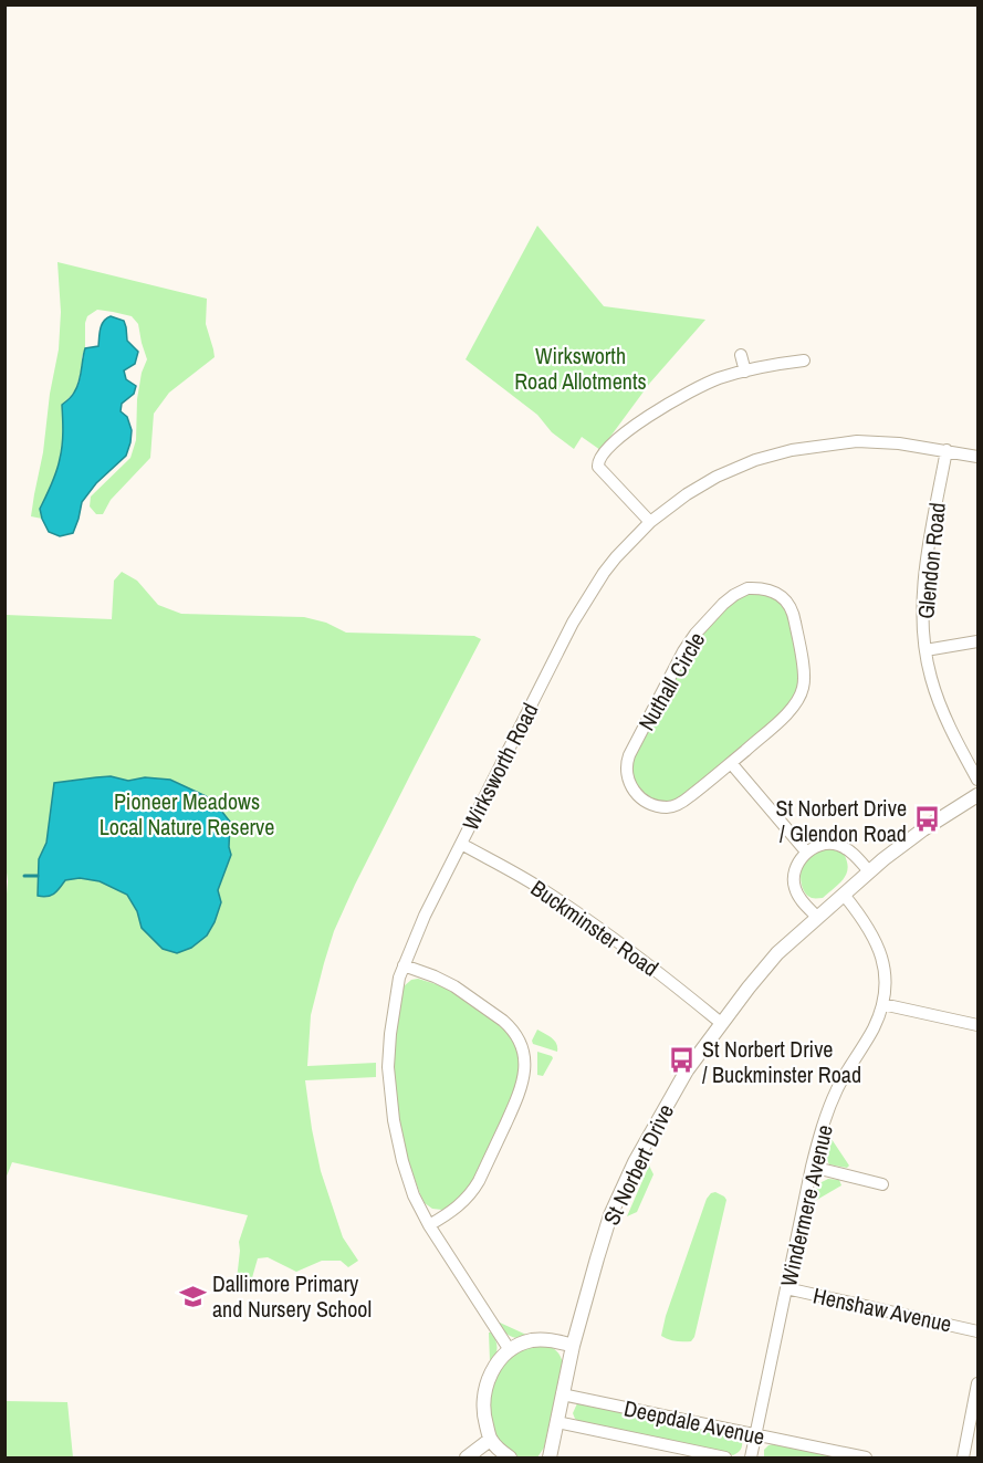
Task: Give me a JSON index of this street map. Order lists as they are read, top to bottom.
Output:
{
  "streets": {
    "street": [
      "Glendon Road",
      "Nuthall Circle",
      "Wirksworth Road",
      "Buckminster Road",
      "St Norbert Drive",
      "Windermere Avenue",
      "Henshaw Avenue",
      "Deepdale Avenue"
    ]
  },
  "crossings": [
    ["Glendon Road", "Wirksworth Road"],
    ["Wirksworth Road", "Buckminster Road"],
    ["Buckminster Road", "St Norbert Drive"],
    ["St Norbert Drive", "Windermere Avenue"],
    ["St Norbert Drive", "Deepdale Avenue"],
    ["Windermere Avenue", "Henshaw Avenue"],
    ["Windermere Avenue", "Deepdale Avenue"]
  ],
  "parks": ["Wirksworth Road Allotments", "Pioneer Meadows Local Nature Reserve"],
  "places": {
    "bus stop": ["St Norbert Drive / Glendon Road", "St Norbert Drive / Buckminster Road"],
    "school or university": ["Dallimore Primary and Nursery School"]
  }
}
